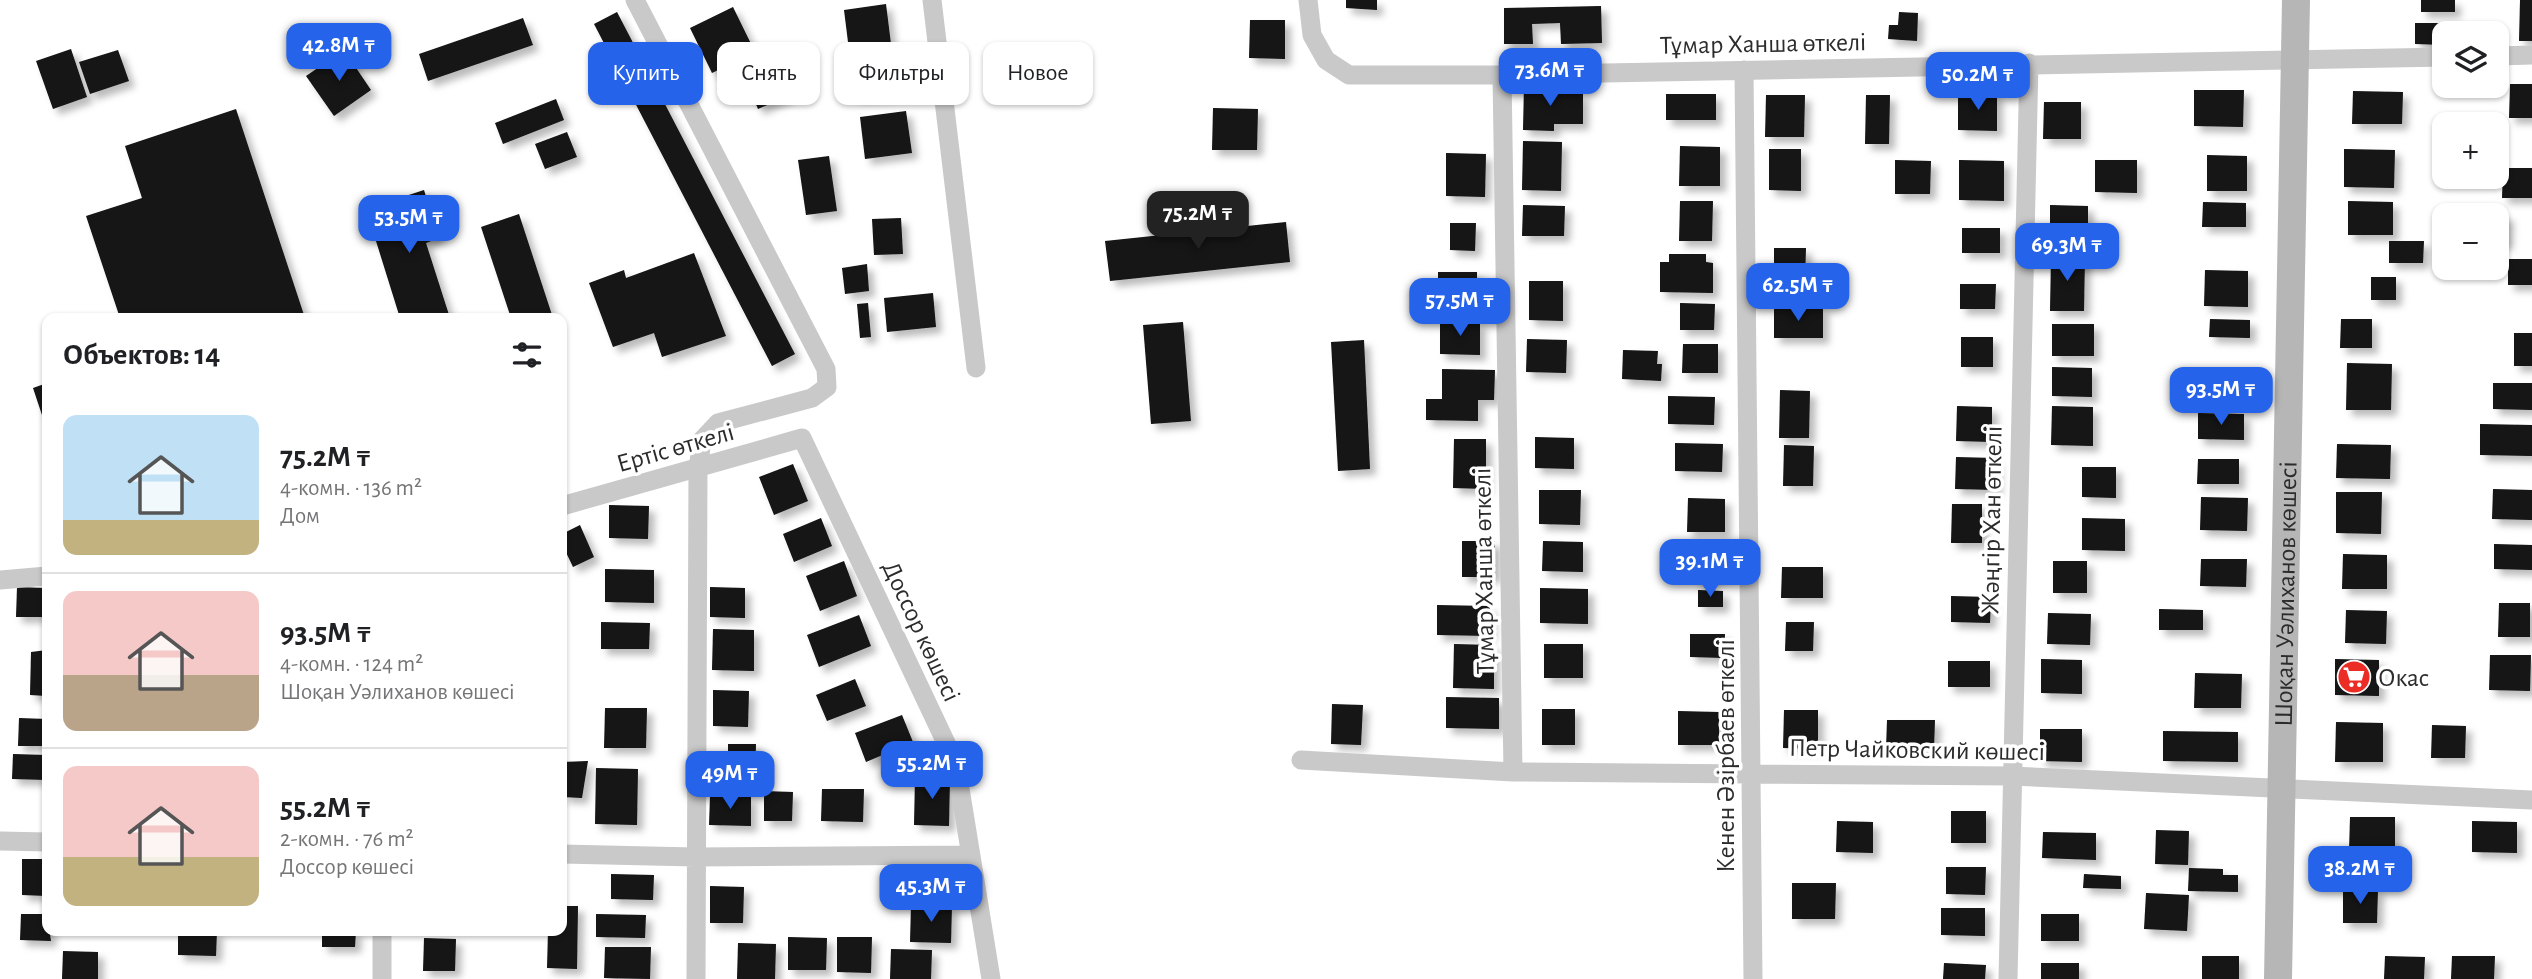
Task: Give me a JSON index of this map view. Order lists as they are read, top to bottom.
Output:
{
  "streets": {
    "main road": ["Шоқан Уәлиханов көшесі"],
    "street": [
      "Тұмар Ханша өткелі",
      "Ертіс өткелі",
      "Жәңгір Хан өткелі",
      "Доссор көшесі",
      "Петр Чайковский көшесі",
      "Кенен Әзірбаев өткелі"
    ]
  },
  "crossings": [
    ["Тұмар Ханша өткелі", "Жәңгір Хан өткелі"],
    ["Тұмар Ханша өткелі", "Шоқан Уәлиханов көшесі"],
    ["Тұмар Ханша өткелі", "Петр Чайковский көшесі"],
    ["Тұмар Ханша өткелі", "Кенен Әзірбаев өткелі"],
    ["Ертіс өткелі", "Доссор көшесі"],
    ["Жәңгір Хан өткелі", "Петр Чайковский көшесі"],
    ["Шоқан Уәлиханов көшесі", "Петр Чайковский көшесі"],
    ["Петр Чайковский көшесі", "Кенен Әзірбаев өткелі"]
  ],
  "places": {
    "supermarket": ["Окас"]
  },
  "page": {
    "map_buttons": ["+", "−"],
    "price": [
      "42.8M ₸",
      "73.6M ₸",
      "50.2M ₸",
      "75.2M ₸",
      "53.5M ₸",
      "69.3M ₸",
      "62.5M ₸",
      "57.5M ₸",
      "93.5M ₸",
      "39.1M ₸",
      "55.2M ₸",
      "49M ₸",
      "38.2M ₸",
      "45.3M ₸"
    ],
    "chip": [
      "Купить",
      "Снять",
      "Фильтры",
      "Новое"
    ],
    "heading": "Объектов: 14",
    "list": [
      {
        "name": "75.2M ₸",
        "note": "4-комн. · 136 m² · Дом"
      },
      {
        "name": "93.5M ₸",
        "note": "4-комн. · 124 m² · Шоқан Уәлиханов көшесі"
      },
      {
        "name": "55.2M ₸",
        "note": "2-комн. · 76 m² · Доссор көшесі"
      }
    ]
  }
}
